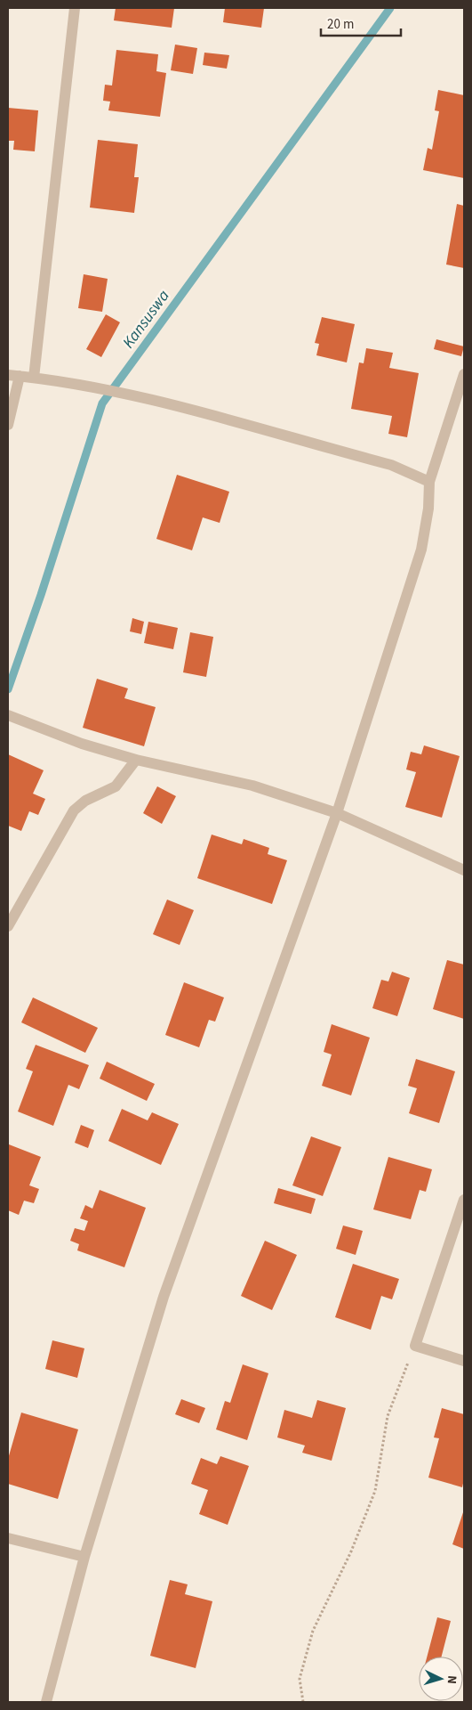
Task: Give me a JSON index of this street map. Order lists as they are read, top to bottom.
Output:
{
  "water": ["Kansuswa"],
  "scale_bar": "20 m",
  "north": "right"
}
